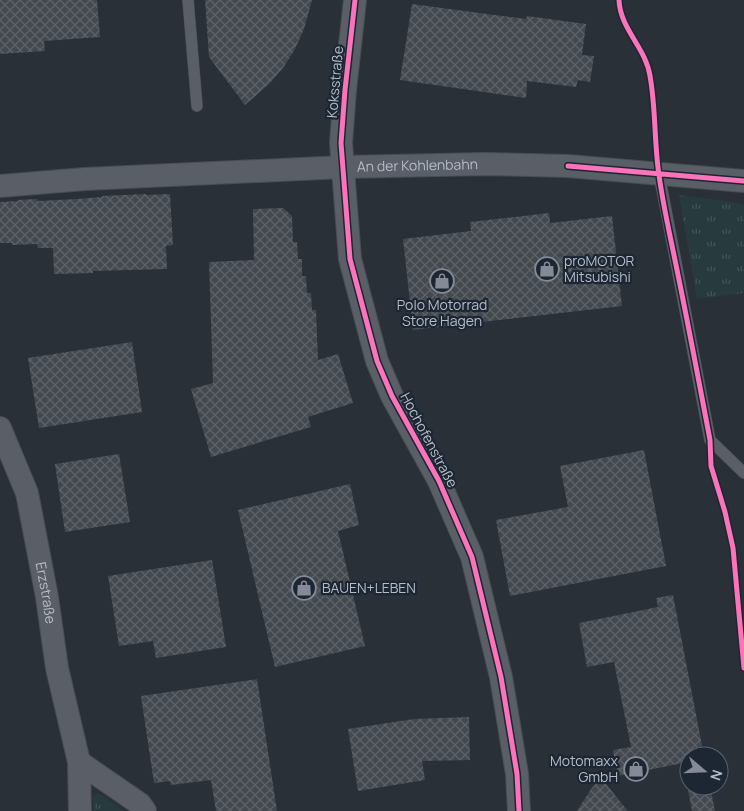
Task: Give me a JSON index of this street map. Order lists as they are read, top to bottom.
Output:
{
  "streets": {
    "street": [
      "Koksstraße",
      "An der Kohlenbahn",
      "Hochofenstraße",
      "Erzstraße"
    ]
  },
  "crossings": [
    ["Koksstraße", "An der Kohlenbahn"],
    ["Koksstraße", "Hochofenstraße"],
    ["An der Kohlenbahn", "Hochofenstraße"]
  ],
  "places": {
    "shop": [
      "proMOTOR Mitsubishi",
      "Polo Motorrad Store Hagen",
      "BAUEN+LEBEN",
      "Motomaxx GmbH"
    ]
  },
  "north": "right"
}
